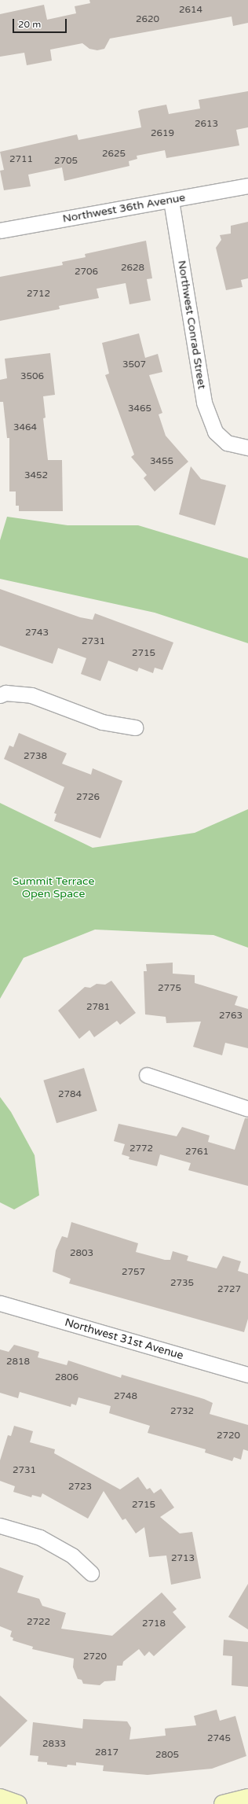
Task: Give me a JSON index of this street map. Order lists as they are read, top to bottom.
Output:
{
  "streets": {
    "street": ["Northwest 36th Avenue", "Northwest Conrad Street", "Northwest 31st Avenue"]
  },
  "crossings": [
    ["Northwest 36th Avenue", "Northwest Conrad Street"]
  ],
  "parks": ["Summit Terrace Open Space"],
  "house_numbers": [
    "2614",
    "2620",
    "2613",
    "2619",
    "2625",
    "2711",
    "2705",
    "2628",
    "2706",
    "2712",
    "3507",
    "3506",
    "3465",
    "3464",
    "3455",
    "3452",
    "2743",
    "2731",
    "2715",
    "2738",
    "2726",
    "2775",
    "2781",
    "2763",
    "2784",
    "2772",
    "2761",
    "2803",
    "2757",
    "2735",
    "2727",
    "2818",
    "2806",
    "2748",
    "2732",
    "2720",
    "2731",
    "2723",
    "2715",
    "2713",
    "2722",
    "2718",
    "2720",
    "2745",
    "2833",
    "2817",
    "2805"
  ],
  "scale_bar": "20 m"
}
